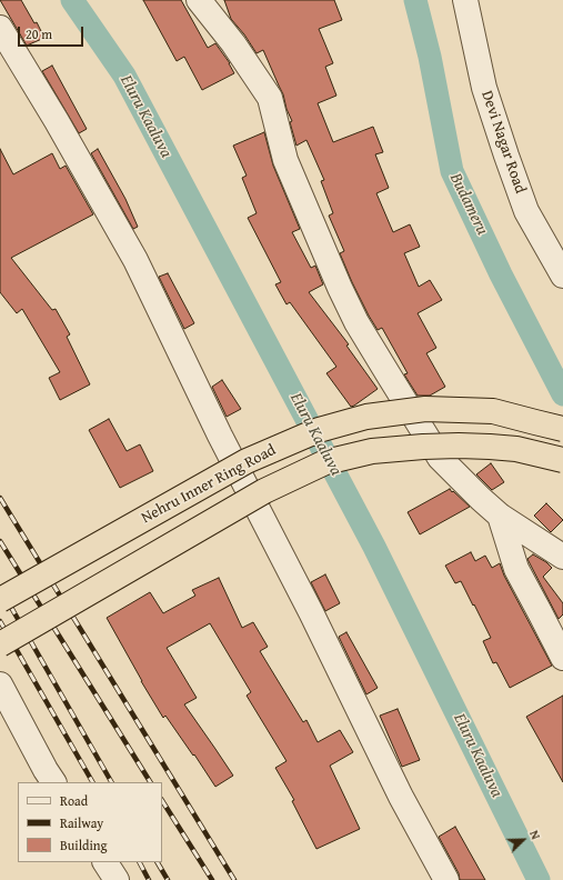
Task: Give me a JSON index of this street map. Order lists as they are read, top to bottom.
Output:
{
  "streets": {
    "main road": ["Nehru Inner Ring Road"],
    "street": ["Devi Nagar Road"]
  },
  "water": ["Eluru Kaaluva", "Budameru"],
  "legend": ["Road", "Railway", "Building"],
  "scale_bar": "20 m",
  "north": "top right"
}
